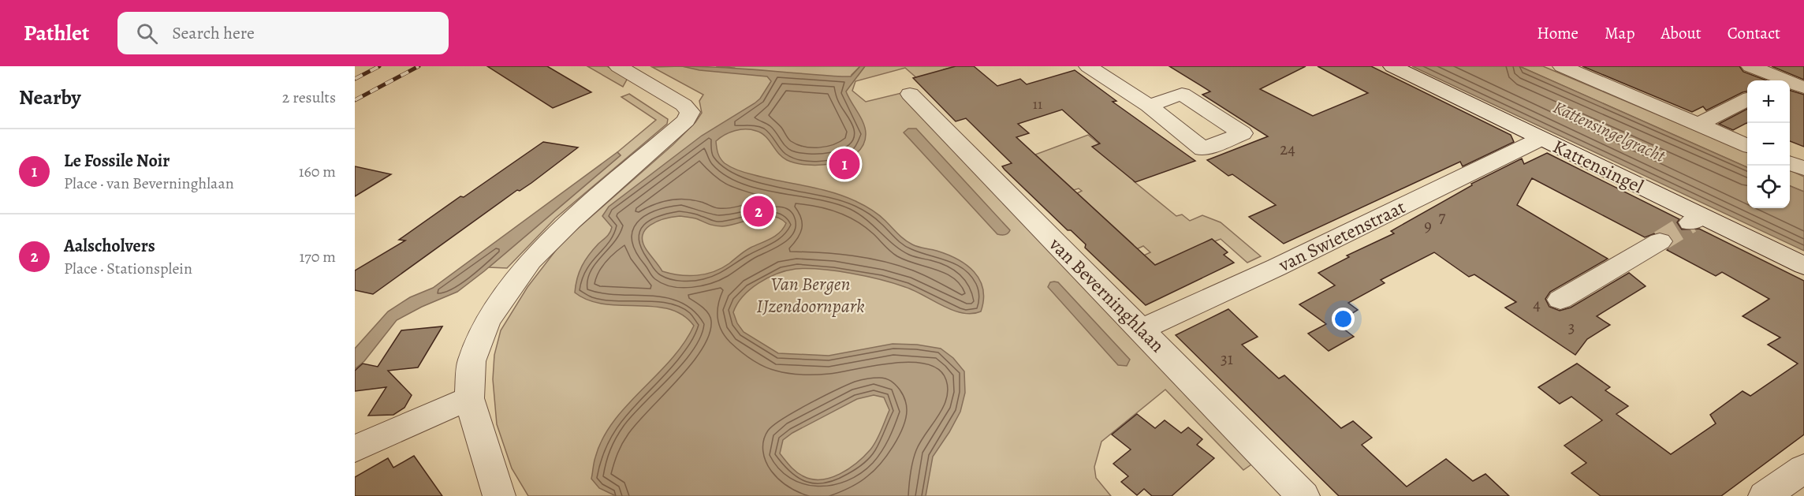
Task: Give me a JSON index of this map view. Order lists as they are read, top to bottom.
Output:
{
  "streets": {
    "street": ["Kattensingel", "van Swietenstraat", "van Beverninghlaan"]
  },
  "crossings": [
    ["Kattensingel", "van Swietenstraat"],
    ["van Swietenstraat", "van Beverninghlaan"]
  ],
  "water": ["Kattensingelgracht"],
  "parks": ["Van Bergen IJzendoornpark"],
  "house_numbers": [
    "11",
    "24",
    "7",
    "9",
    "4",
    "3",
    "31"
  ],
  "page": {
    "header": "Pathlet",
    "search": "Search here",
    "nav": [
      "Home",
      "Map",
      "About",
      "Contact"
    ],
    "heading": ["Nearby", "2 results"],
    "map_buttons": ["+", "−"],
    "list": [
      {
        "mark": "1",
        "name": "Le Fossile Noir",
        "note": "Place · van Beverninghlaan",
        "value": "160 m"
      },
      {
        "mark": "2",
        "name": "Aalscholvers",
        "note": "Place · Stationsplein",
        "value": "170 m"
      }
    ],
    "pins": ["1", "2"]
  }
}
